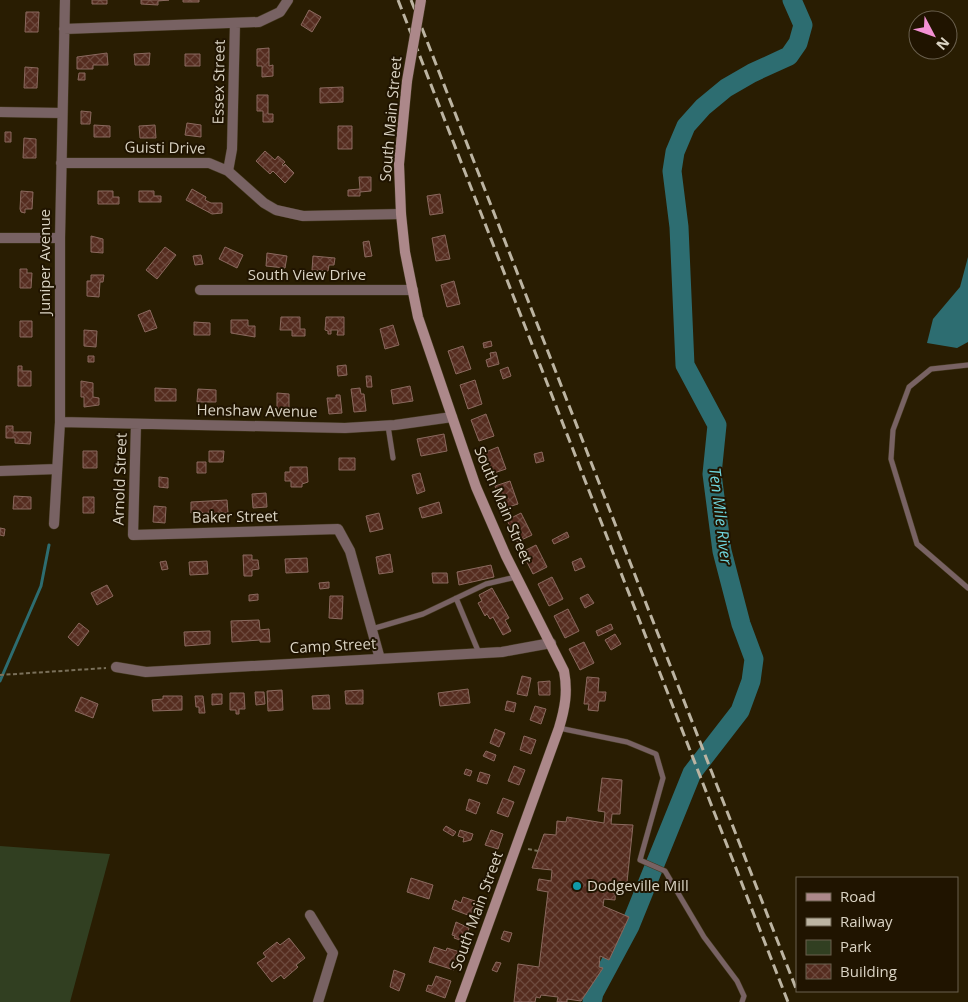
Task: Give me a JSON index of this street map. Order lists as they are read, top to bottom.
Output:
{
  "streets": {
    "main road": ["South Main Street"],
    "street": [
      "Essex Street",
      "Guisti Drive",
      "Juniper Avenue",
      "South View Drive",
      "Henshaw Avenue",
      "Arnold Street",
      "Baker Street",
      "Camp Street"
    ]
  },
  "crossings": [
    ["Essex Street", "Guisti Drive"],
    ["South Main Street", "Guisti Drive"],
    ["South Main Street", "South View Drive"],
    ["South Main Street", "Henshaw Avenue"],
    ["South Main Street", "Camp Street"],
    ["Guisti Drive", "Juniper Avenue"],
    ["Juniper Avenue", "Henshaw Avenue"],
    ["Henshaw Avenue", "Arnold Street"],
    ["Arnold Street", "Baker Street"]
  ],
  "water": ["Ten Mile River"],
  "places": ["Dodgeville Mill"],
  "legend": [
    "Road",
    "Railway",
    "Park",
    "Building"
  ],
  "north": "bottom right"
}
